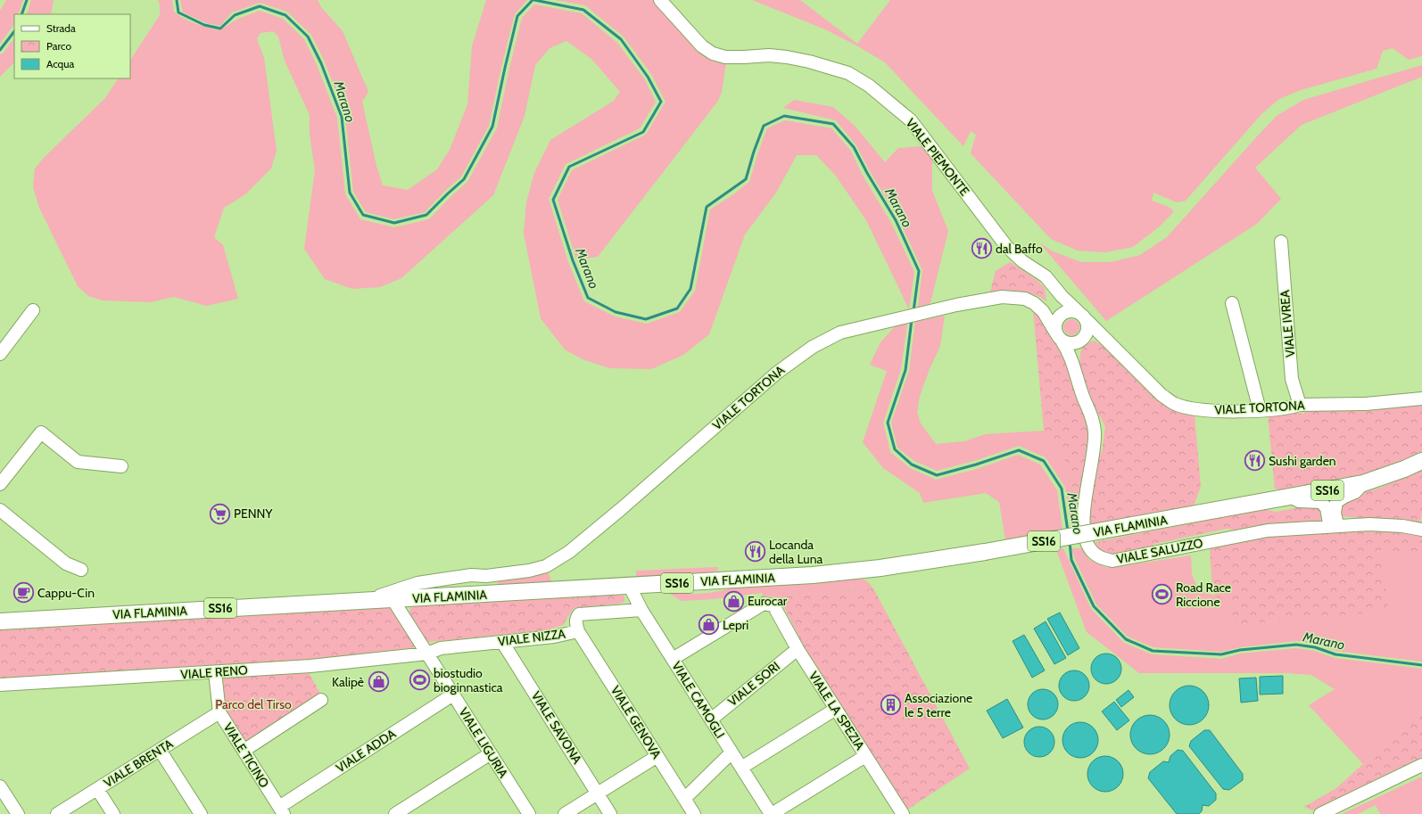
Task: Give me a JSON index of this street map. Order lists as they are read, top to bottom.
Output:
{
  "streets": {
    "main road": ["SS16", "VIA FLAMINIA"],
    "street": [
      "VIALE PIEMONTE",
      "VIALE IVREA",
      "VIALE TORTONA",
      "VIALE SALUZZO",
      "VIALE NIZZA",
      "VIALE RENO",
      "VIALE SORI",
      "VIALE CAMOGLI",
      "VIALE LA SPEZIA",
      "VIALE GENOVA",
      "VIALE SAVONA",
      "VIALE LIGURIA",
      "VIALE ADDA",
      "VIALE TICINO",
      "VIALE BRENTA"
    ]
  },
  "crossings": [
    ["VIALE PIEMONTE", "VIALE TORTONA"],
    ["VIALE PIEMONTE", "VIALE SALUZZO"],
    ["VIALE IVREA", "VIALE TORTONA"],
    ["VIALE TORTONA", "VIA FLAMINIA"],
    ["VIALE TORTONA", "VIALE SALUZZO"],
    ["VIA FLAMINIA", "VIALE CAMOGLI"],
    ["VIA FLAMINIA", "VIALE LIGURIA"],
    ["VIALE NIZZA", "VIALE RENO"],
    ["VIALE NIZZA", "VIALE CAMOGLI"],
    ["VIALE NIZZA", "VIALE GENOVA"],
    ["VIALE NIZZA", "VIALE SAVONA"],
    ["VIALE NIZZA", "VIALE LIGURIA"],
    ["VIALE RENO", "VIALE LIGURIA"],
    ["VIALE RENO", "VIALE TICINO"],
    ["VIALE SORI", "VIALE CAMOGLI"],
    ["VIALE SORI", "VIALE LA SPEZIA"],
    ["VIALE CAMOGLI", "VIALE LA SPEZIA"],
    ["VIALE LIGURIA", "VIALE ADDA"],
    ["VIALE ADDA", "VIALE TICINO"],
    ["VIALE TICINO", "VIALE BRENTA"]
  ],
  "water": ["Marano"],
  "parks": ["Parco del Tirso"],
  "places": {
    "restaurant": ["dal Baffo", "Sushi garden", "Locanda della Luna"],
    "supermarket": ["PENNY"],
    "cafe": ["Cappu-Cin"],
    "sports": ["Road Race Riccione", "biostudio bioginnastica"],
    "shop": ["Eurocar", "Lepri", "Kalipè"],
    "building": ["Associazione le 5 terre"]
  },
  "legend": ["Strada", "Parco", "Acqua"]
}
